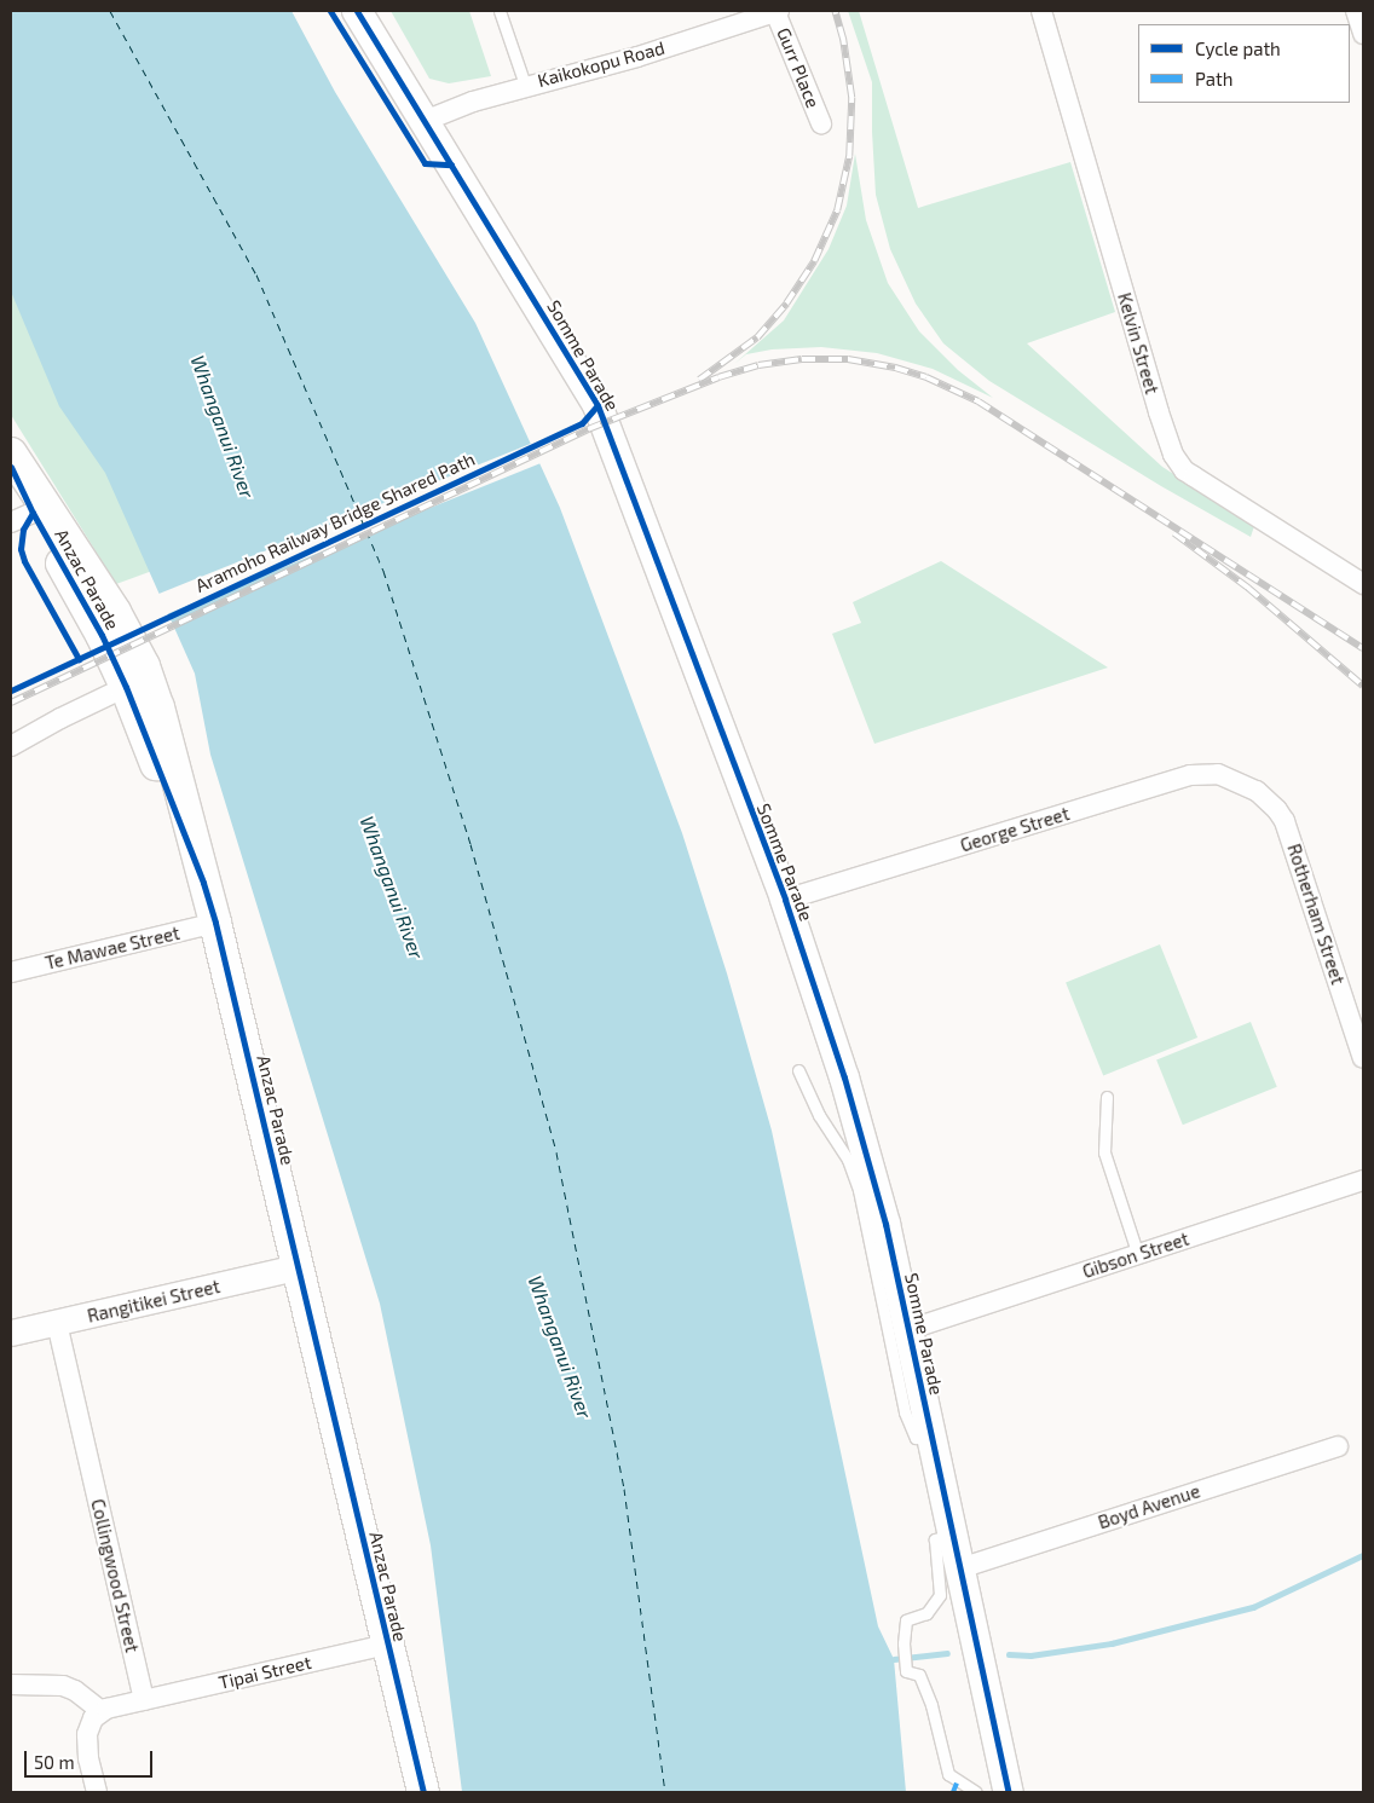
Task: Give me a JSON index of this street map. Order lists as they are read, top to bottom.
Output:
{
  "streets": {
    "main road": ["Somme Parade", "Anzac Parade"],
    "street": [
      "Kaikokopu Road",
      "Gurr Place",
      "Kelvin Street",
      "George Street",
      "Rotherham Street",
      "Te Mawae Street",
      "Gibson Street",
      "Rangitikei Street",
      "Boyd Avenue",
      "Collingwood Street",
      "Tipai Street"
    ],
    "cycle path": ["Aramoho Railway Bridge Shared Path"]
  },
  "crossings": [
    ["Kaikokopu Road", "Gurr Place"],
    ["Kaikokopu Road", "Somme Parade"],
    ["Somme Parade", "George Street"],
    ["Somme Parade", "Gibson Street"],
    ["Somme Parade", "Boyd Avenue"],
    ["Anzac Parade", "Te Mawae Street"],
    ["Anzac Parade", "Rangitikei Street"],
    ["Anzac Parade", "Tipai Street"],
    ["George Street", "Rotherham Street"],
    ["Rangitikei Street", "Collingwood Street"],
    ["Collingwood Street", "Tipai Street"]
  ],
  "water": ["Whanganui River"],
  "legend": ["Cycle path", "Path"],
  "scale_bar": "50 m"
}
